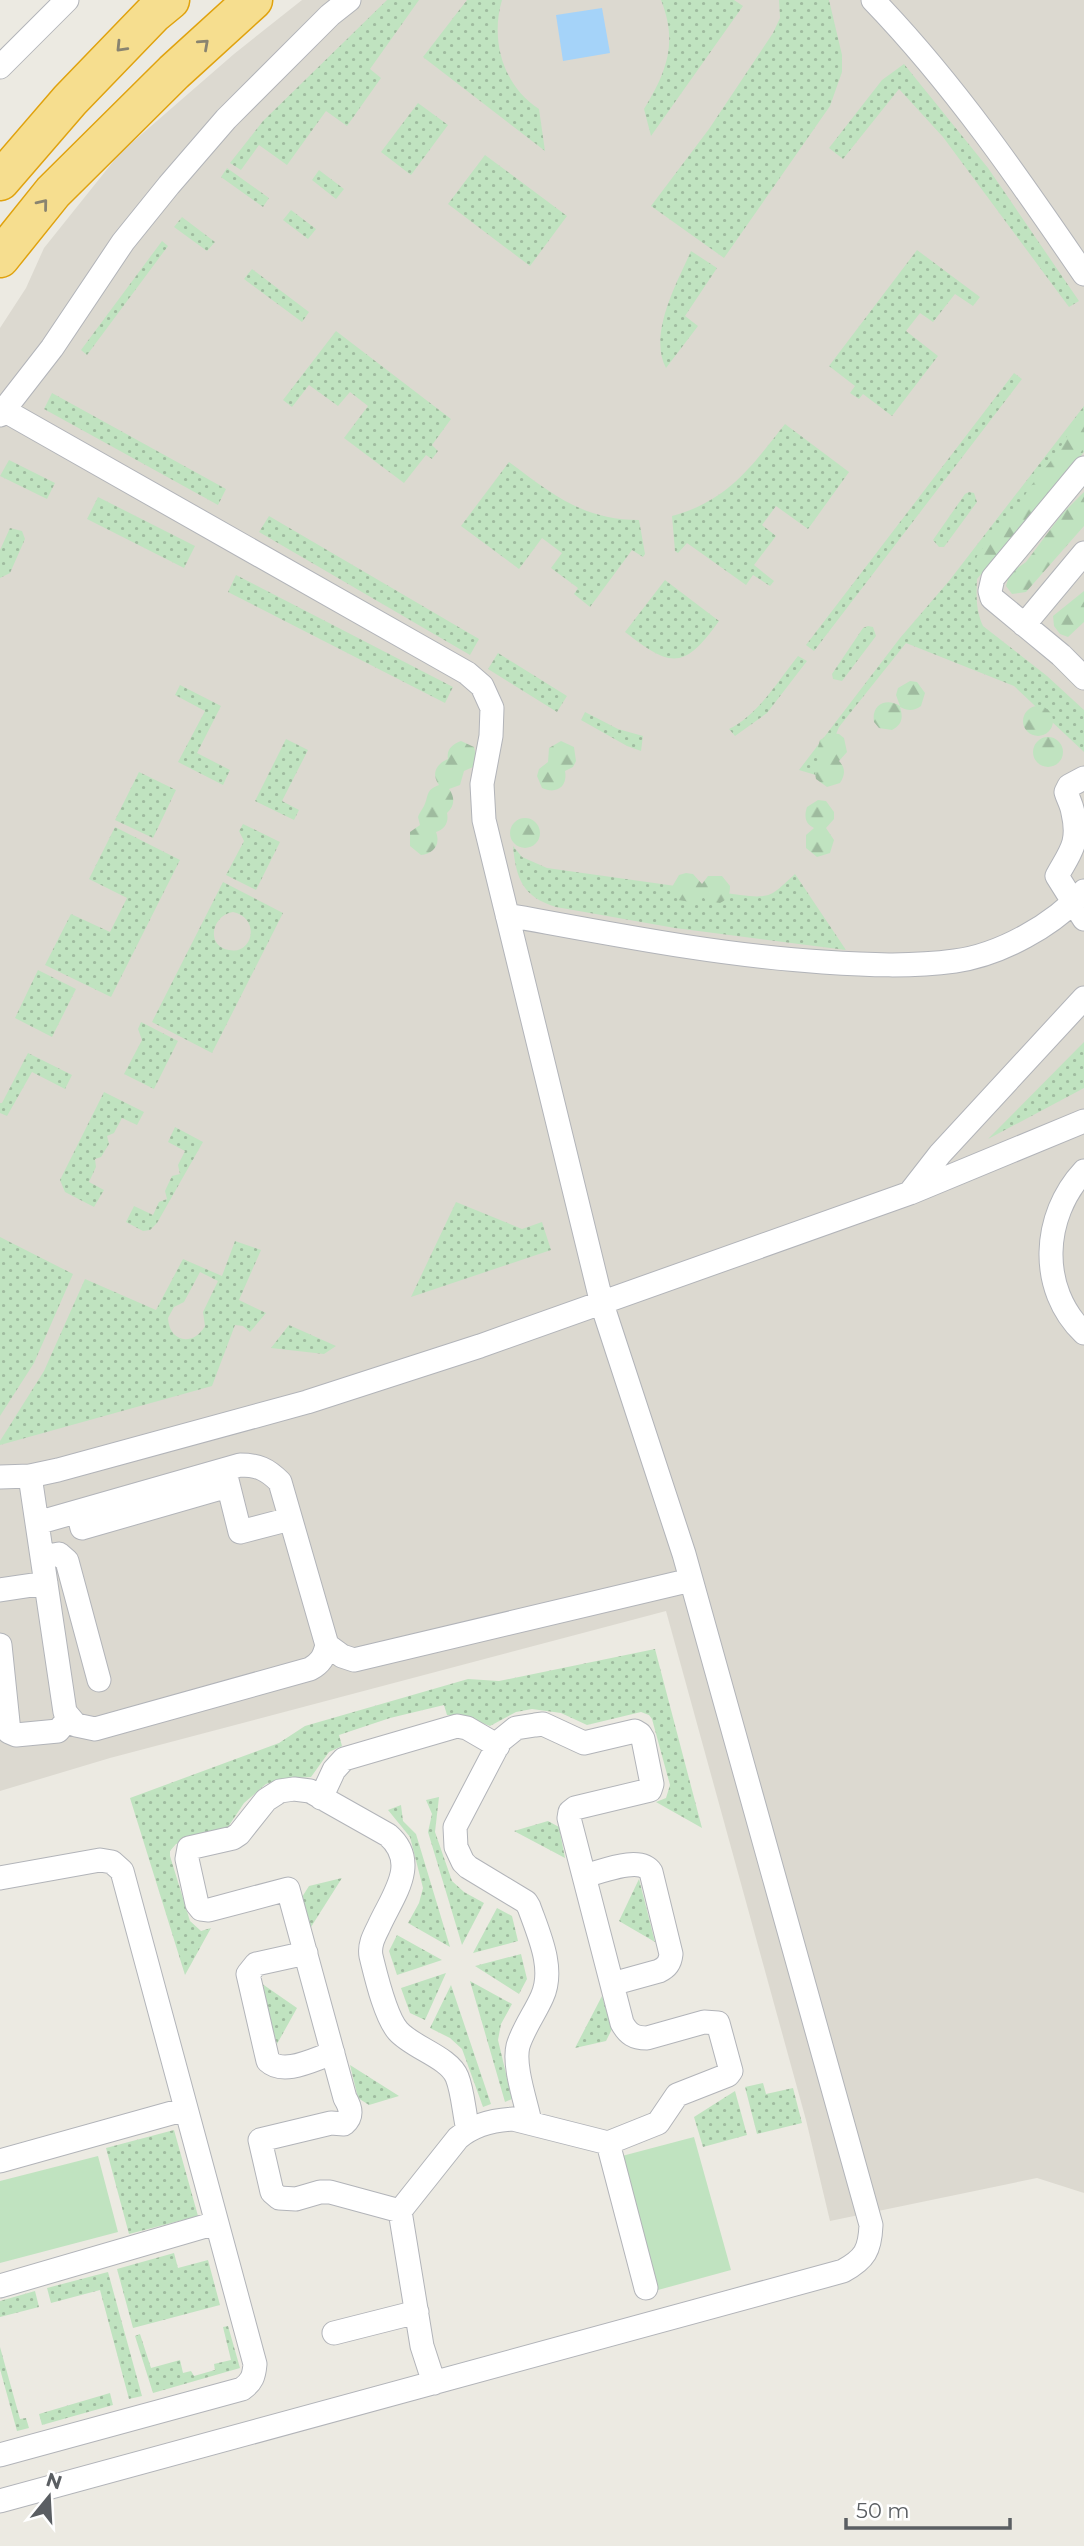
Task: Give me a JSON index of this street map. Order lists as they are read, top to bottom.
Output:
{
  "scale_bar": "50 m",
  "north": "top"
}
